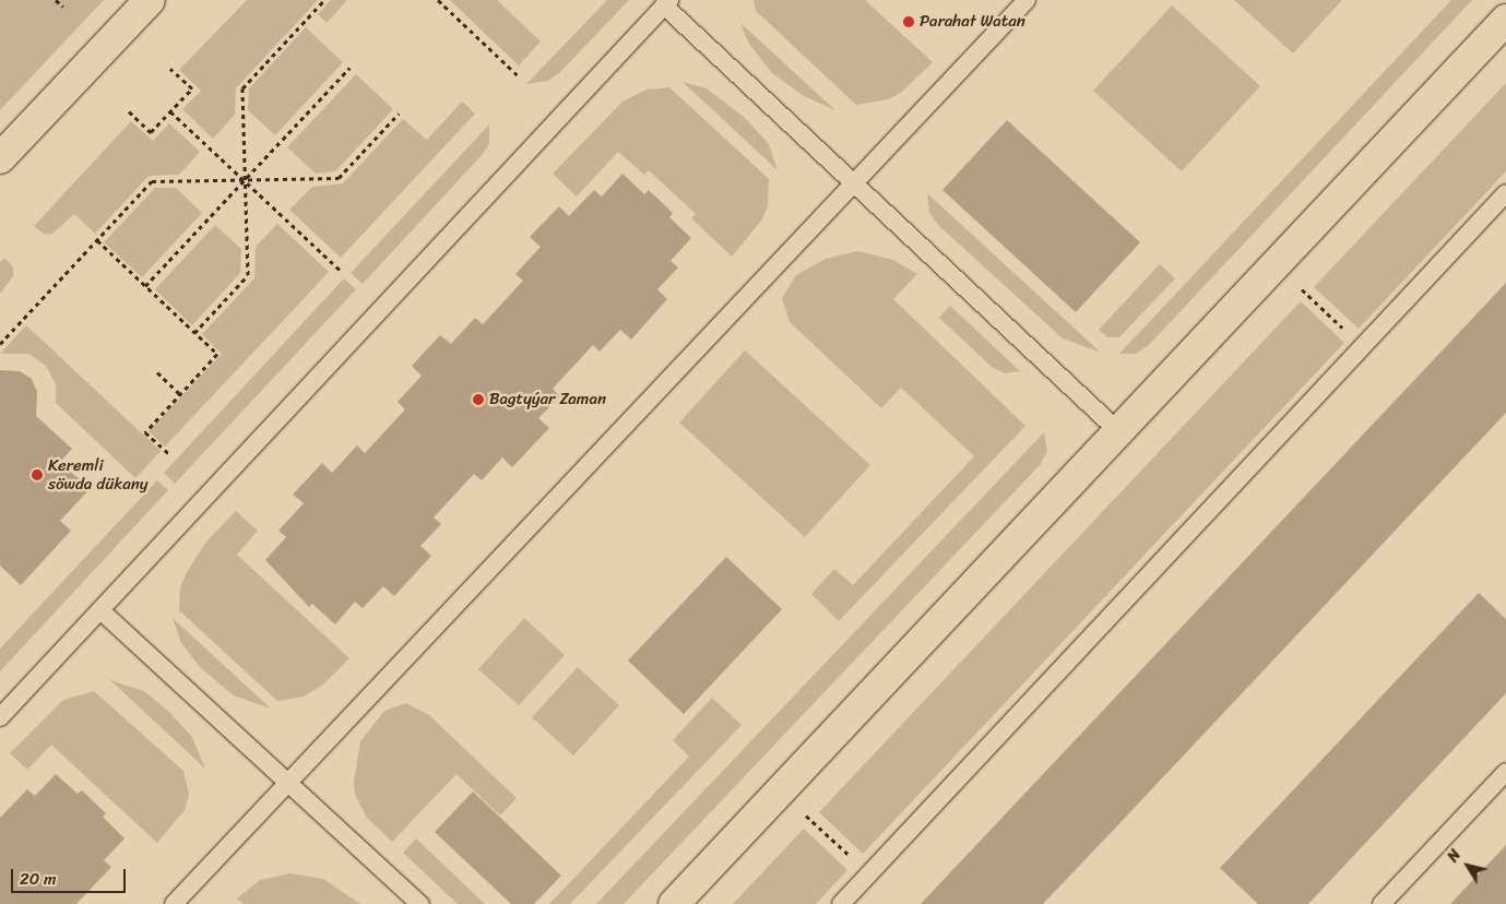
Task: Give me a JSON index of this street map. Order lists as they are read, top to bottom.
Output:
{
  "places": ["Parahat Watan", "Bagtyýar Zaman", "Keremli söwda dükany"],
  "scale_bar": "20 m",
  "north": "top left"
}
